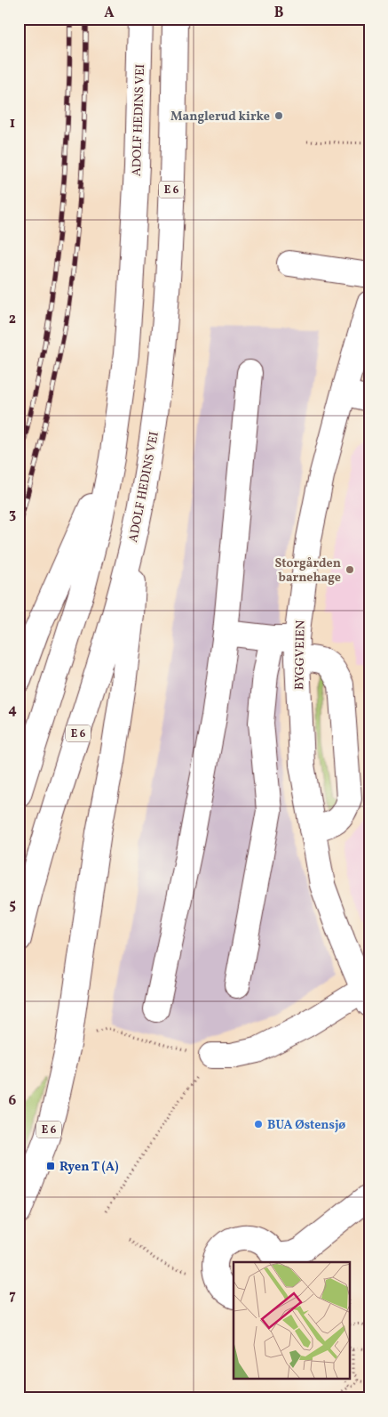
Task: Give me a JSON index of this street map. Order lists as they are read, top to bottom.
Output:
{
  "streets": {
    "main road": ["ADOLF HEDINS VEI", "E 6", "BYGGVEIEN"]
  },
  "crossings": [
    ["ADOLF HEDINS VEI", "E 6"]
  ],
  "places": {
    "other": ["Manglerud kirke", "Storgården barnehage", "BUA Østensjø"],
    "transit": ["Ryen T (A)"]
  },
  "grid": {
    "columns": ["A", "B"],
    "rows": [
      "1",
      "2",
      "3",
      "4",
      "5",
      "6",
      "7"
    ]
  }
}
